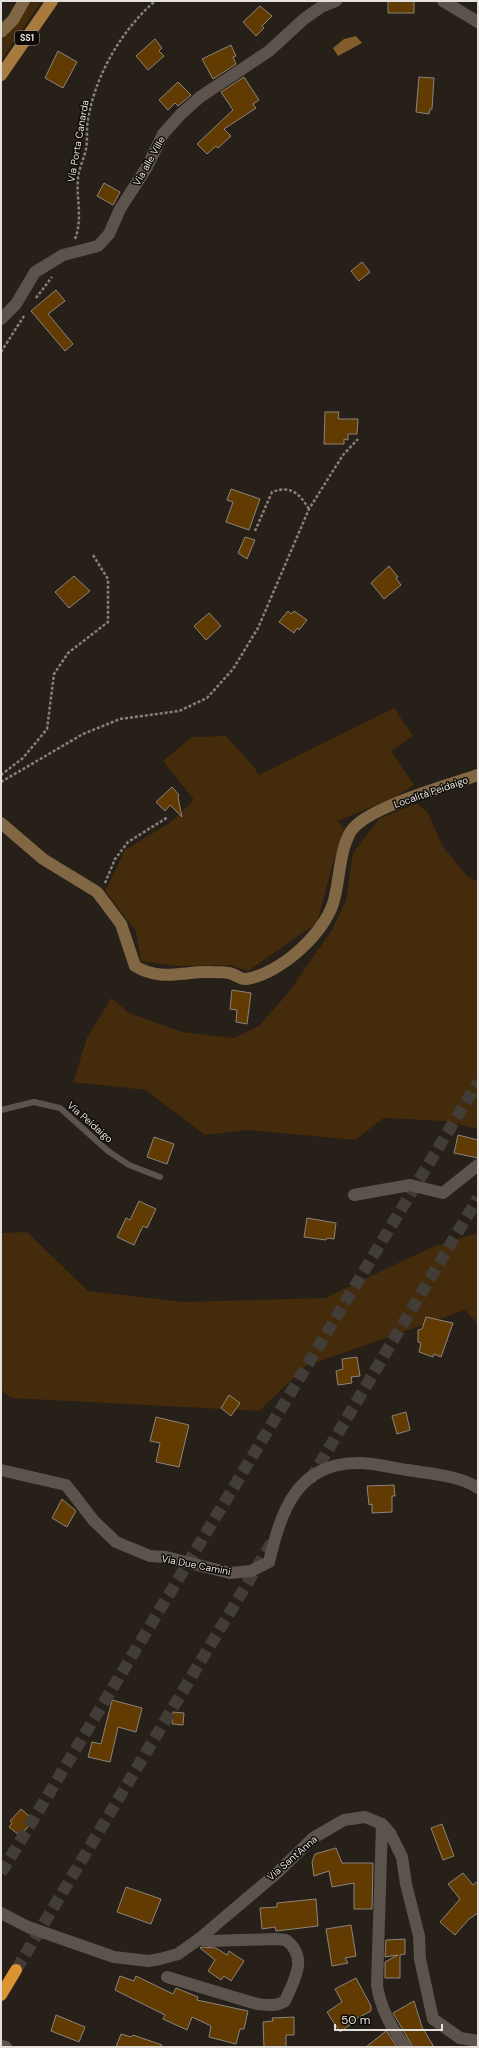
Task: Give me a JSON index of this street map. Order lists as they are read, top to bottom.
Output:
{
  "streets": {
    "main road": ["SS1"],
    "street": [
      "Via alle Ville",
      "Località Peidaigo",
      "Via Due Camini",
      "Via Sant'Anna"
    ],
    "lane": ["Via Peidaigo"],
    "path": ["Via Porta Canarda"]
  },
  "crossings": [
    ["Via Porta Canarda", "Via alle Ville"]
  ],
  "scale_bar": "50 m"
}
